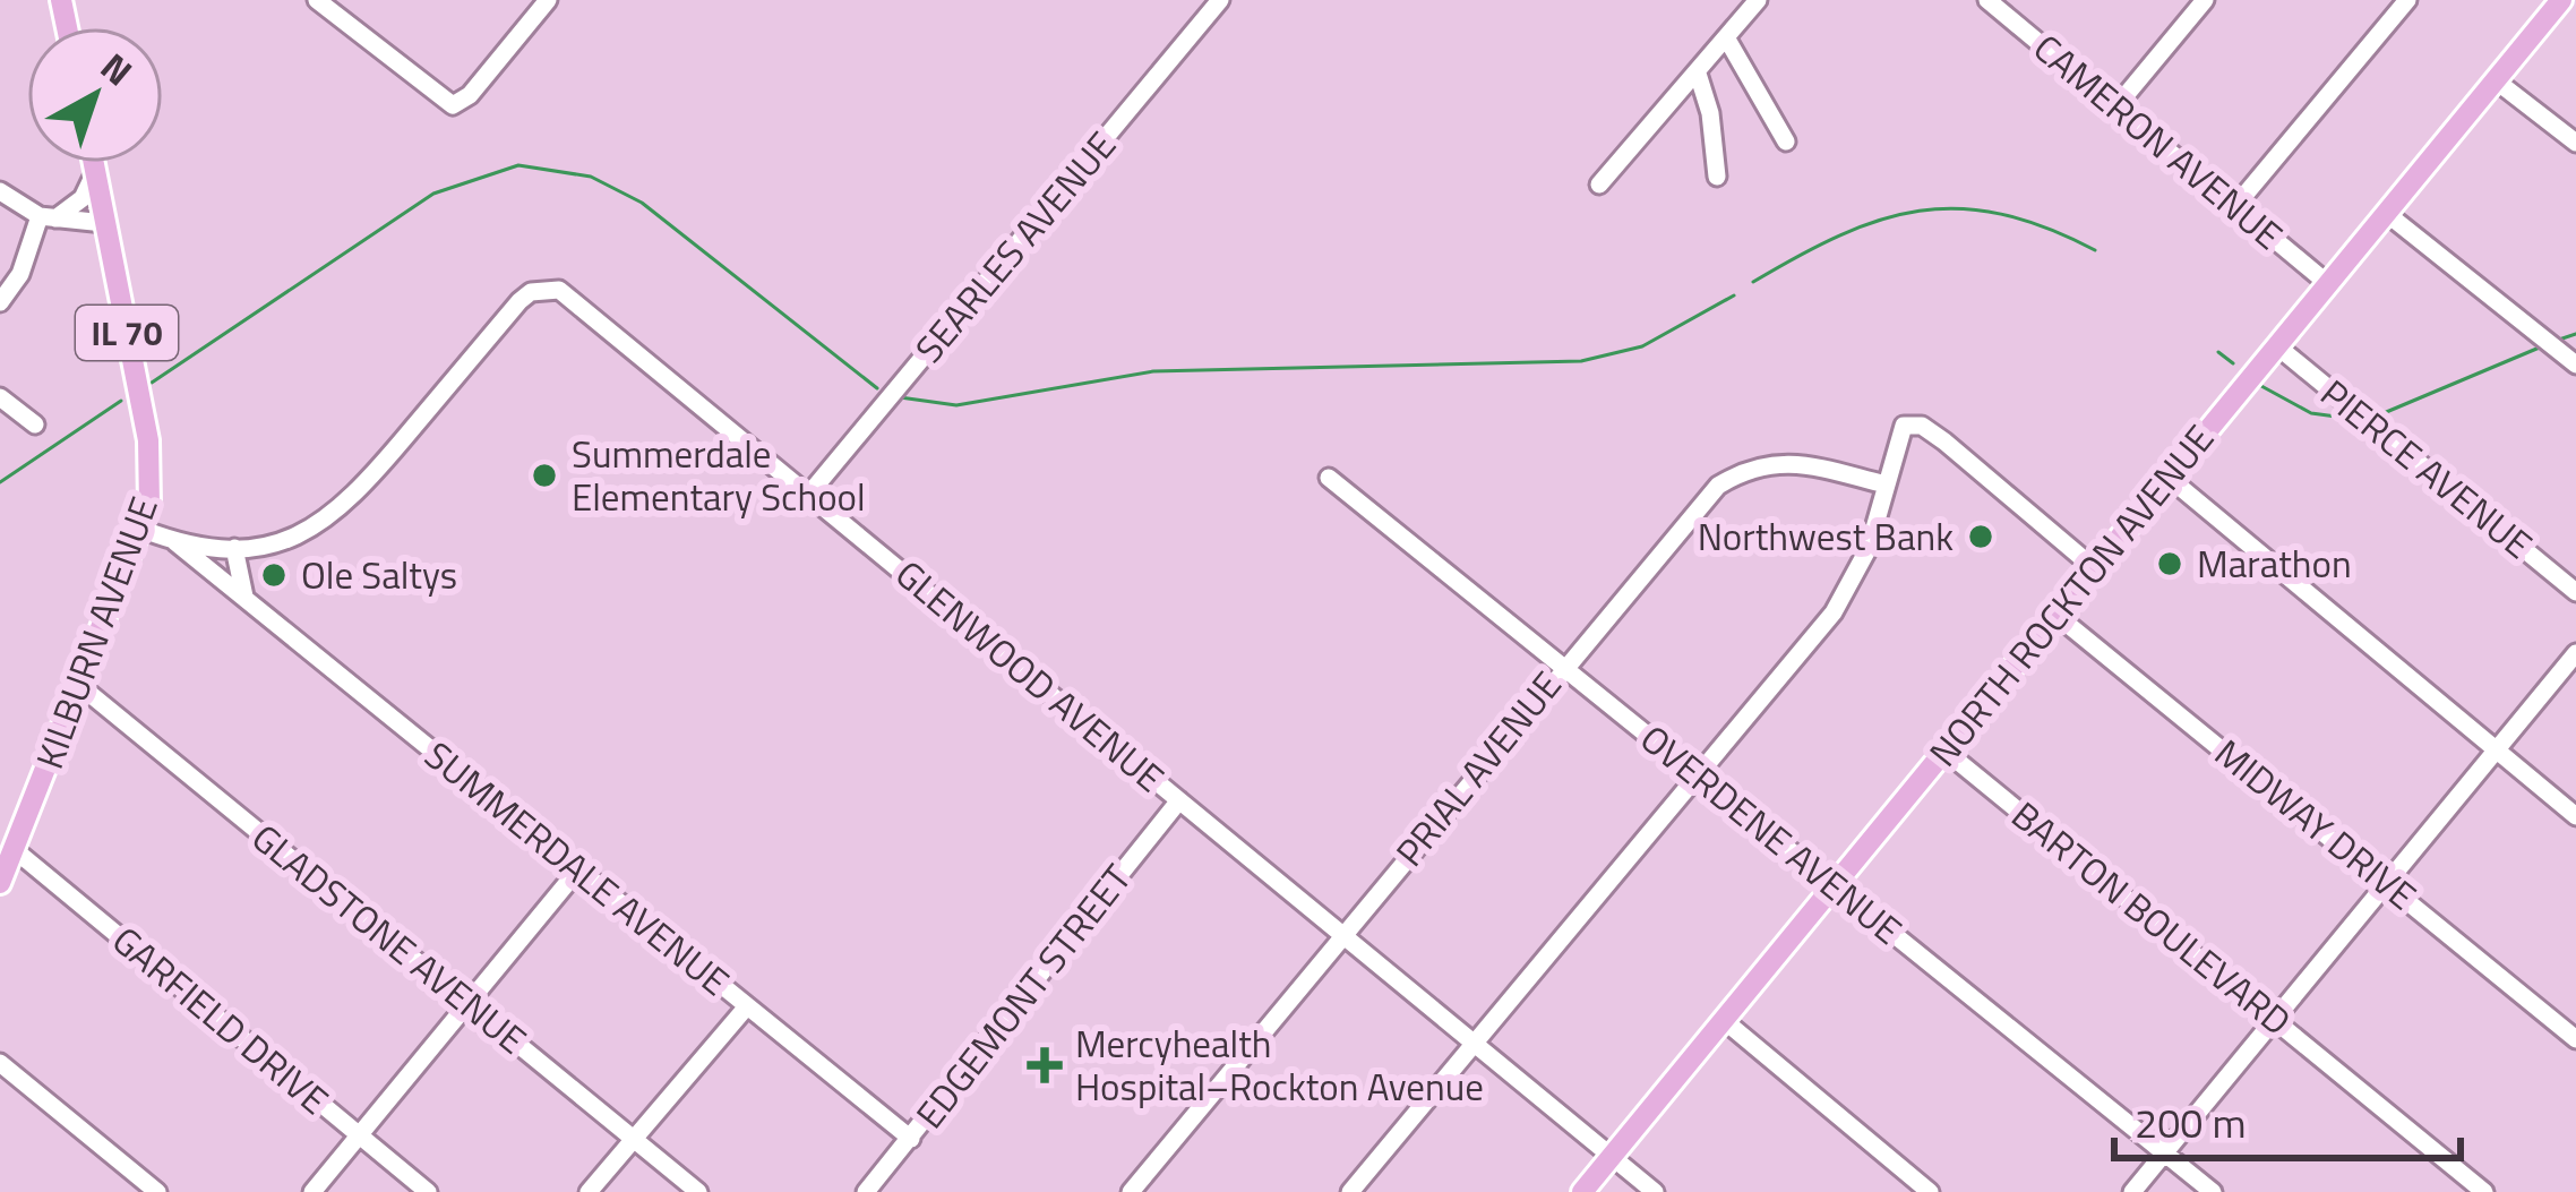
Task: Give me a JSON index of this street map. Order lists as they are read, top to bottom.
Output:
{
  "streets": {
    "main road": ["IL 70", "NORTH ROCKTON AVENUE", "KILBURN AVENUE"],
    "street": [
      "CAMERON AVENUE",
      "SEARLES AVENUE",
      "PIERCE AVENUE",
      "GLENWOOD AVENUE",
      "PRIAL AVENUE",
      "MIDWAY DRIVE",
      "OVERDENE AVENUE",
      "SUMMERDALE AVENUE",
      "BARTON BOULEVARD",
      "GLADSTONE AVENUE",
      "EDGEMONT STREET",
      "GARFIELD DRIVE"
    ]
  },
  "crossings": [
    ["CAMERON AVENUE", "NORTH ROCKTON AVENUE"],
    ["SEARLES AVENUE", "GLENWOOD AVENUE"],
    ["PIERCE AVENUE", "NORTH ROCKTON AVENUE"],
    ["NORTH ROCKTON AVENUE", "GLENWOOD AVENUE"],
    ["NORTH ROCKTON AVENUE", "MIDWAY DRIVE"],
    ["NORTH ROCKTON AVENUE", "OVERDENE AVENUE"],
    ["NORTH ROCKTON AVENUE", "BARTON BOULEVARD"],
    ["KILBURN AVENUE", "GLENWOOD AVENUE"],
    ["KILBURN AVENUE", "GLADSTONE AVENUE"],
    ["KILBURN AVENUE", "GARFIELD DRIVE"],
    ["GLENWOOD AVENUE", "PRIAL AVENUE"],
    ["GLENWOOD AVENUE", "SUMMERDALE AVENUE"],
    ["GLENWOOD AVENUE", "EDGEMONT STREET"],
    ["PRIAL AVENUE", "OVERDENE AVENUE"],
    ["SUMMERDALE AVENUE", "EDGEMONT STREET"]
  ],
  "places": {
    "other": [
      "Summerdale Elementary School",
      "Northwest Bank",
      "Marathon",
      "Ole Saltys"
    ],
    "health": ["Mercyhealth Hospital–Rockton Avenue"]
  },
  "scale_bar": "200 m",
  "north": "top right"
}
